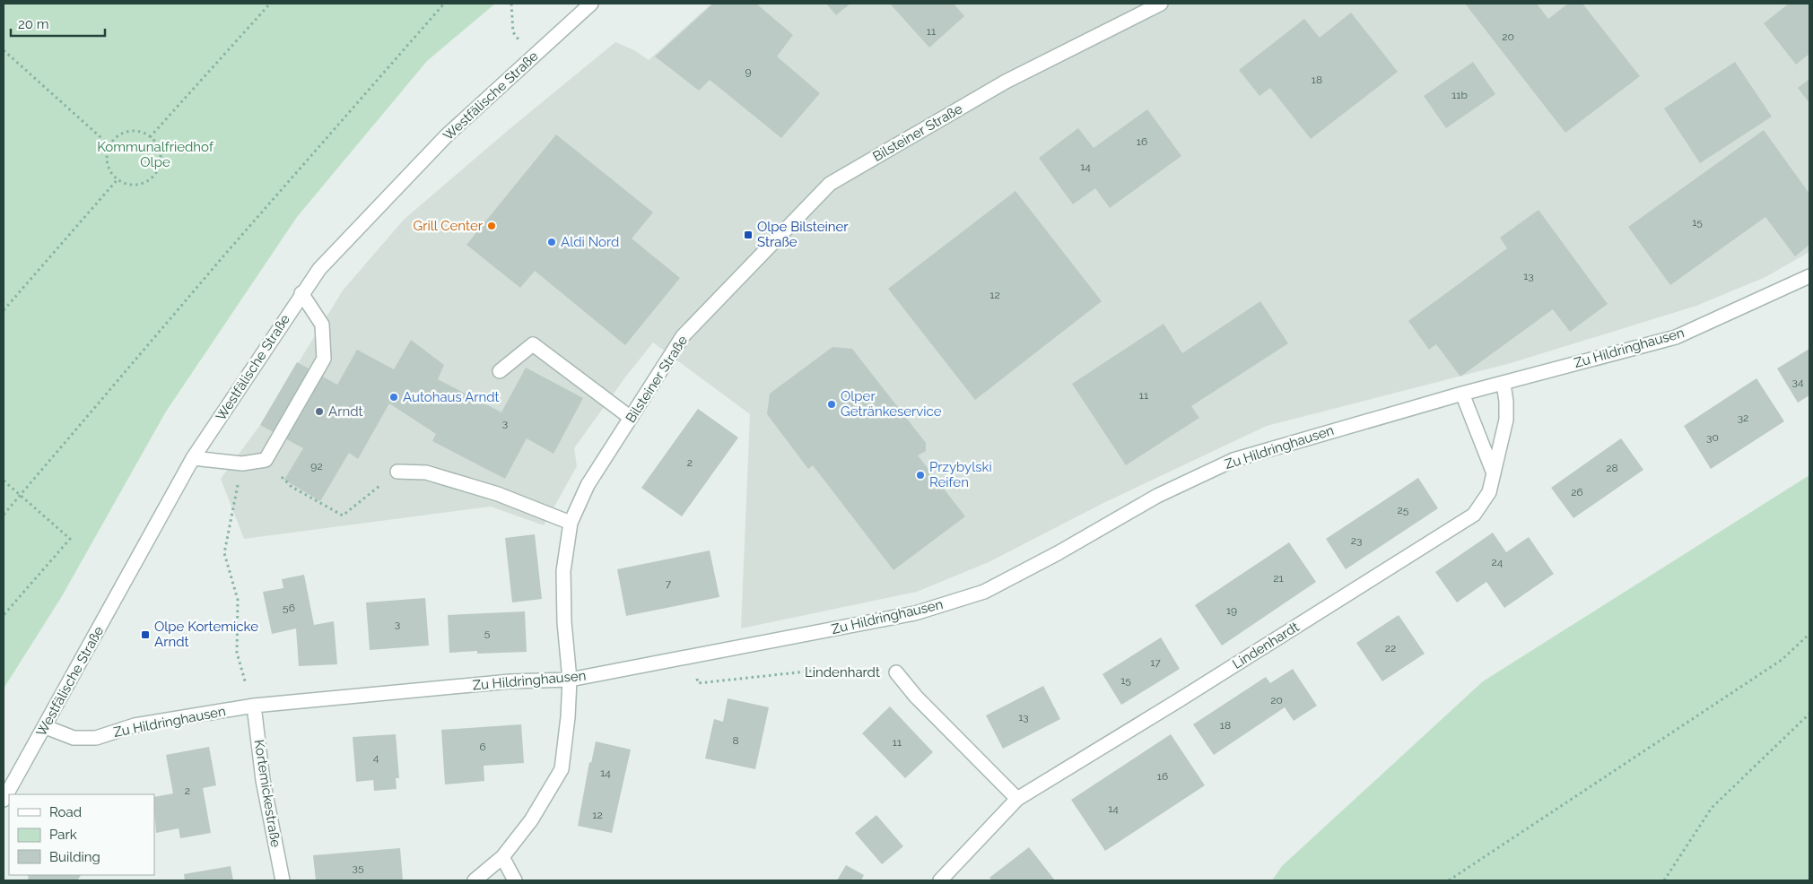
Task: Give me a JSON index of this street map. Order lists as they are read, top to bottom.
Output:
{
  "streets": {
    "street": [
      "Westfälische Straße",
      "Bilsteiner Straße",
      "Zu Hildringhausen",
      "Lindenhardt",
      "Kortemickestraße"
    ]
  },
  "crossings": [
    ["Westfälische Straße", "Zu Hildringhausen"],
    ["Bilsteiner Straße", "Zu Hildringhausen"],
    ["Zu Hildringhausen", "Lindenhardt"],
    ["Zu Hildringhausen", "Kortemickestraße"]
  ],
  "parks": ["Kommunalfriedhof Olpe"],
  "places": {
    "other": [
      "Grill Center",
      "Aldi Nord",
      "Autohaus Arndt",
      "Olper Getränkeservice",
      "Arndt",
      "Przybylski Reifen"
    ],
    "transit": ["Olpe Bilsteiner Straße", "Olpe Kortemicke Arndt"]
  },
  "house_numbers": [
    "11",
    "20",
    "9",
    "18",
    "11b",
    "16",
    "14",
    "15",
    "13",
    "12",
    "34",
    "11",
    "32",
    "3",
    "30",
    "2",
    "92",
    "28",
    "26",
    "25",
    "23",
    "24",
    "21",
    "7",
    "56",
    "19",
    "3",
    "5",
    "22",
    "17",
    "15",
    "20",
    "13",
    "18",
    "8",
    "11",
    "6",
    "4",
    "14",
    "16",
    "2",
    "14",
    "12",
    "35"
  ],
  "legend": ["Road", "Park", "Building"],
  "scale_bar": "20 m"
}
